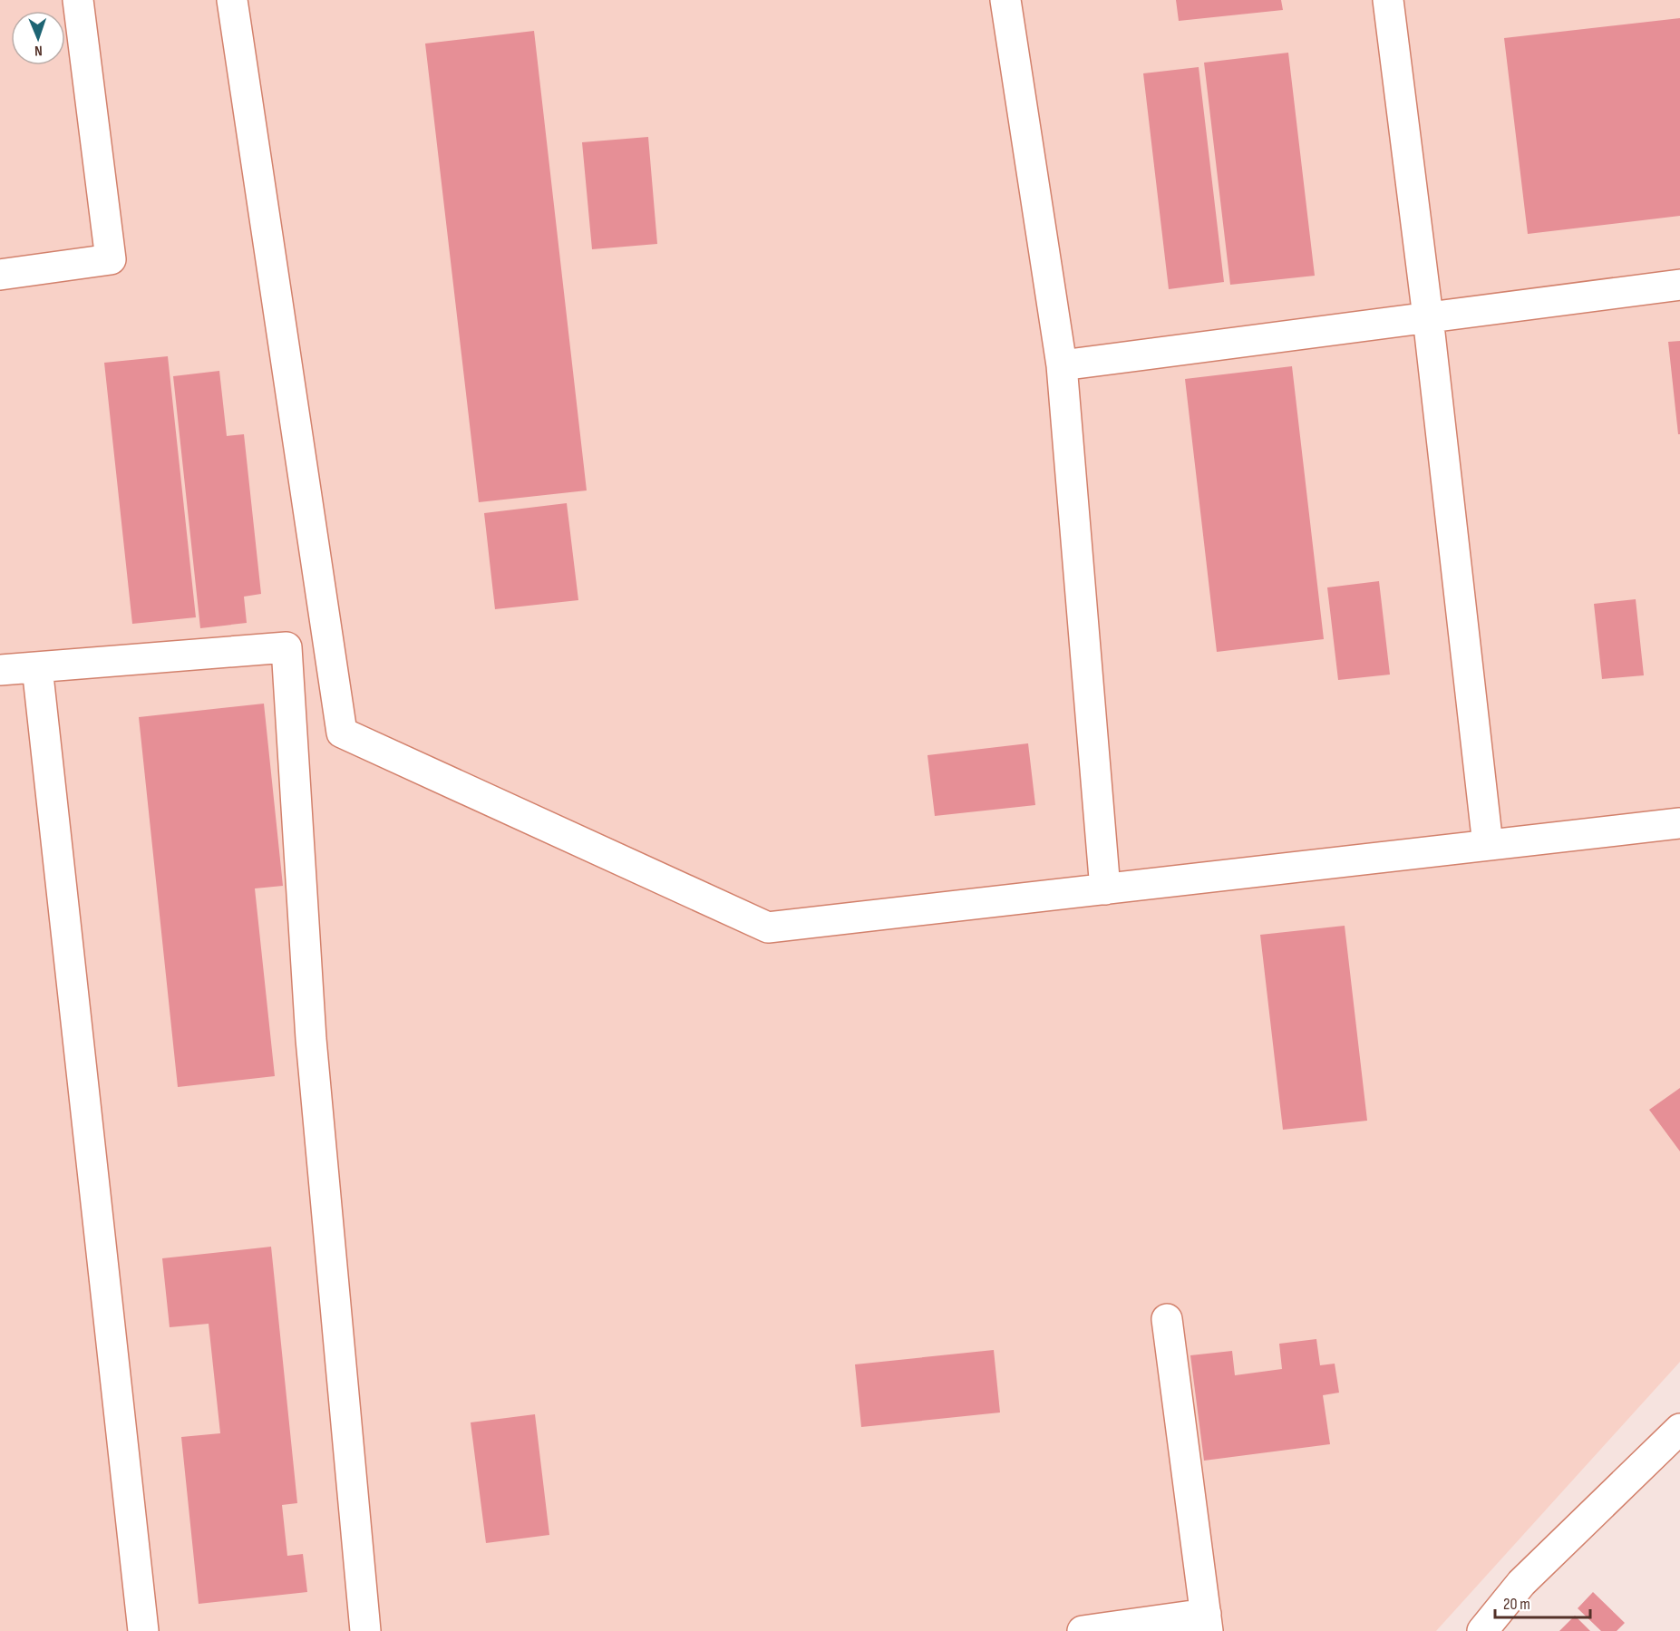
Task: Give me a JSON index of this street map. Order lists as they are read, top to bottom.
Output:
{
  "scale_bar": "20 m",
  "north": "bottom"
}
